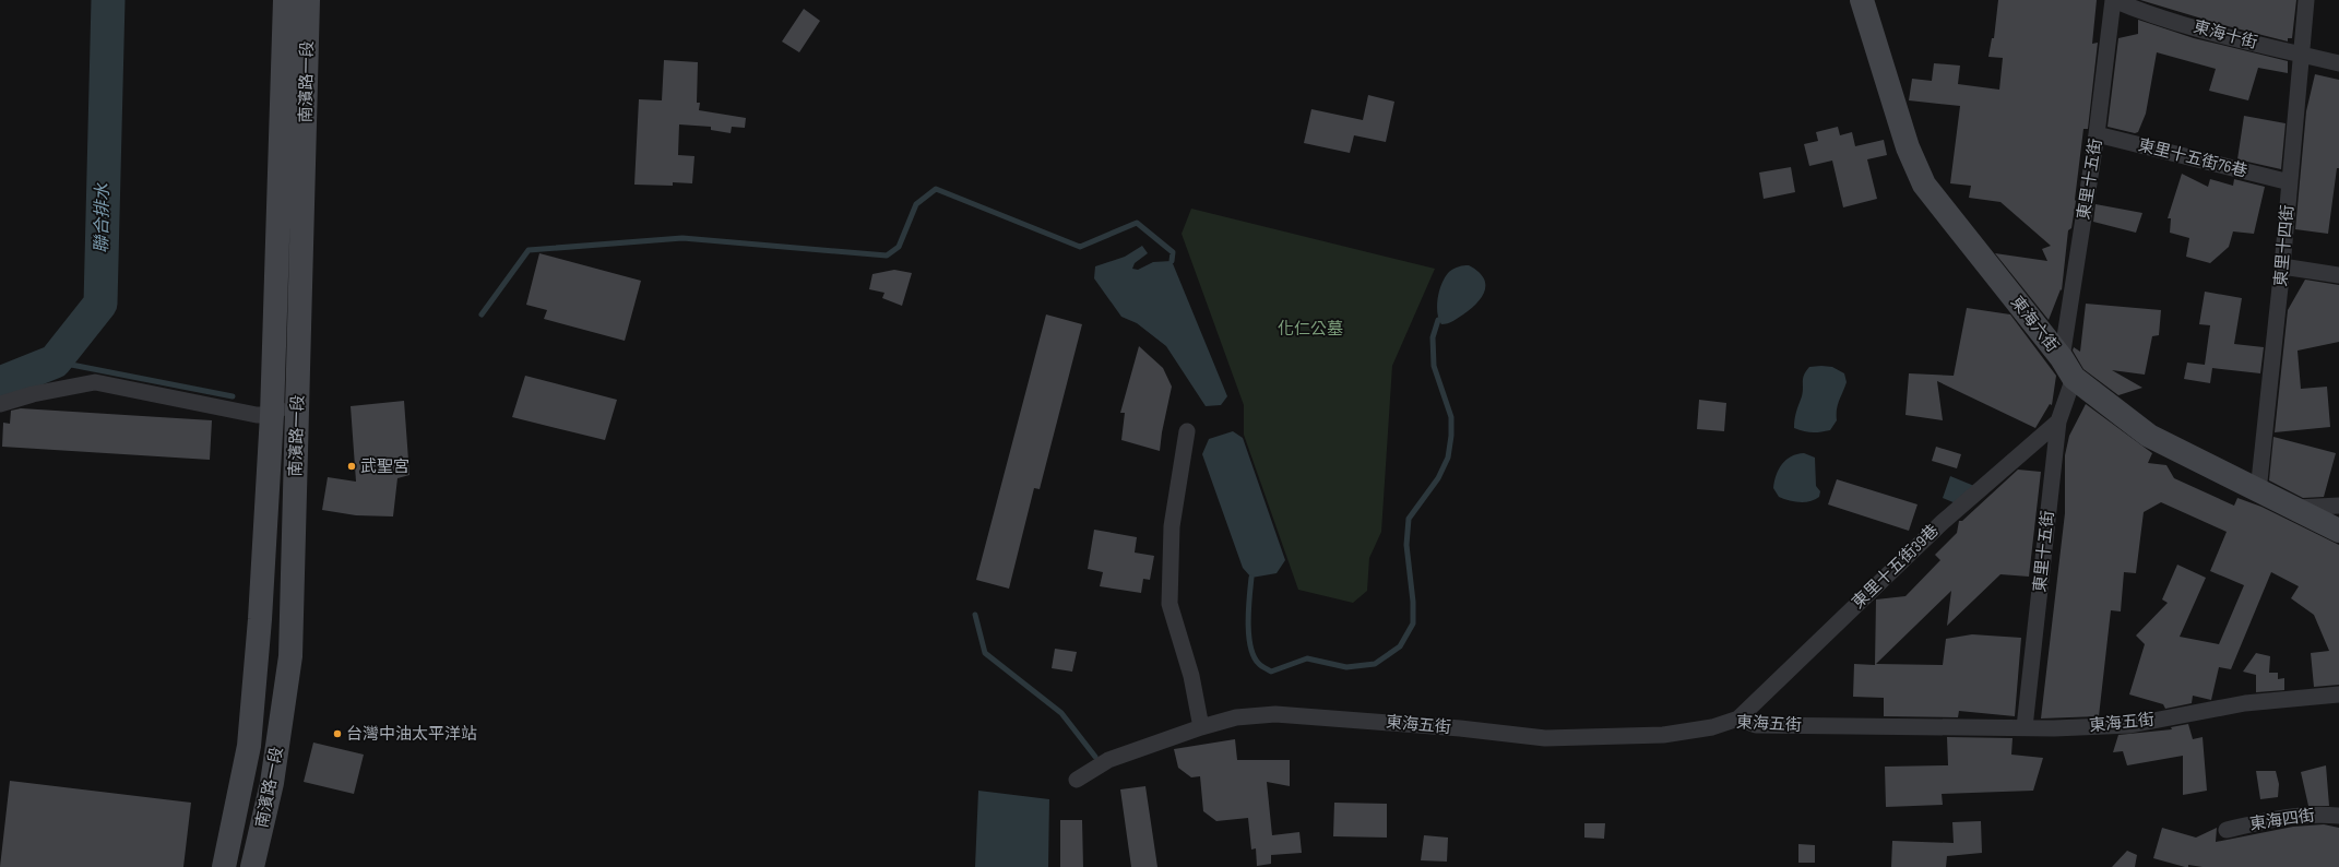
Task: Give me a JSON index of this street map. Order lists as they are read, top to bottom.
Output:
{
  "streets": {
    "main road": ["南濱路一段", "東海六街"],
    "street": [
      "東海十街",
      "東里十五街76巷",
      "東里十五街",
      "東里十四街",
      "東里十五街39巷",
      "東海五街",
      "東海四街"
    ]
  },
  "crossings": [
    ["東海十街", "東里十五街"],
    ["東海十街", "東里十四街"],
    ["東里十五街76巷", "東里十五街"],
    ["東里十五街76巷", "東里十四街"],
    ["東里十五街", "東海六街"],
    ["東里十五街", "東里十五街39巷"],
    ["東里十五街", "東海五街"],
    ["東里十四街", "東海六街"],
    ["東里十五街39巷", "東海五街"]
  ],
  "water": ["聯合排水"],
  "parks": ["化仁公墓"],
  "places": ["武聖宮", "台灣中油太平洋站"]
}
